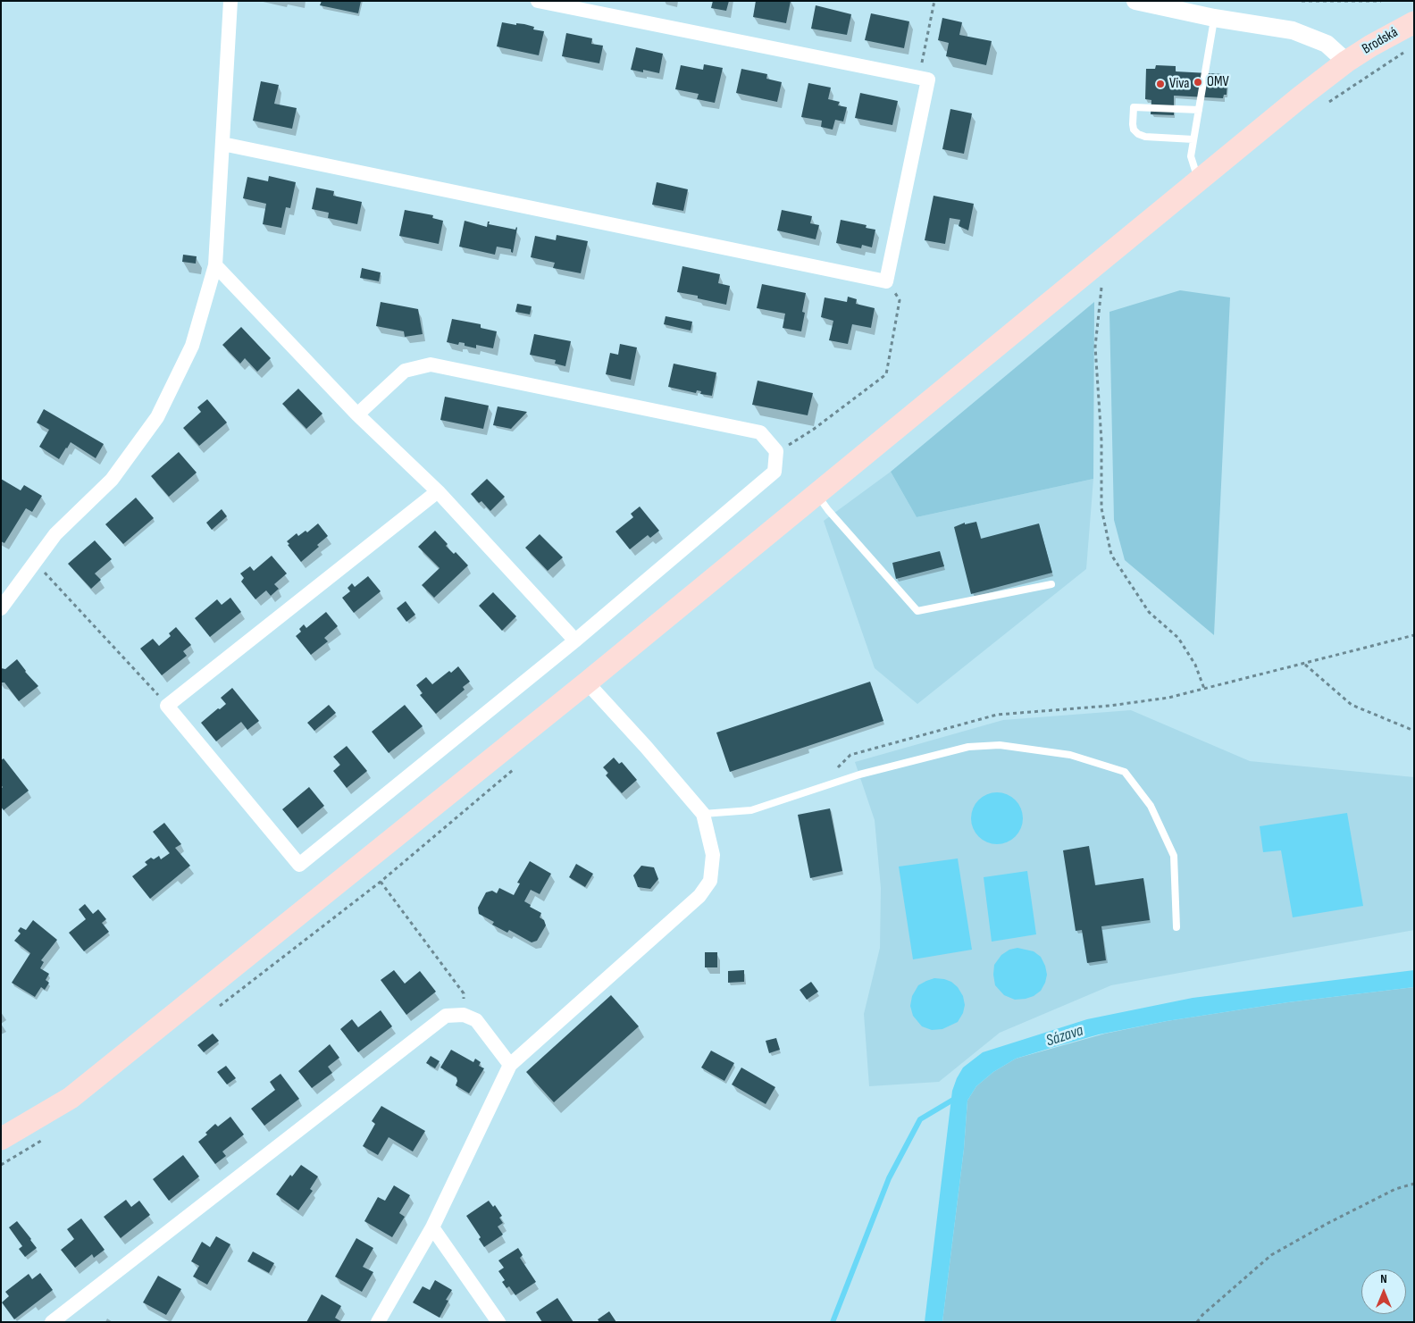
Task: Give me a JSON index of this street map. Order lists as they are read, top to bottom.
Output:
{
  "streets": {
    "main road": ["Brodská"]
  },
  "water": ["Sázava"],
  "places": ["OMV", "Viva"],
  "north": "top"
}
